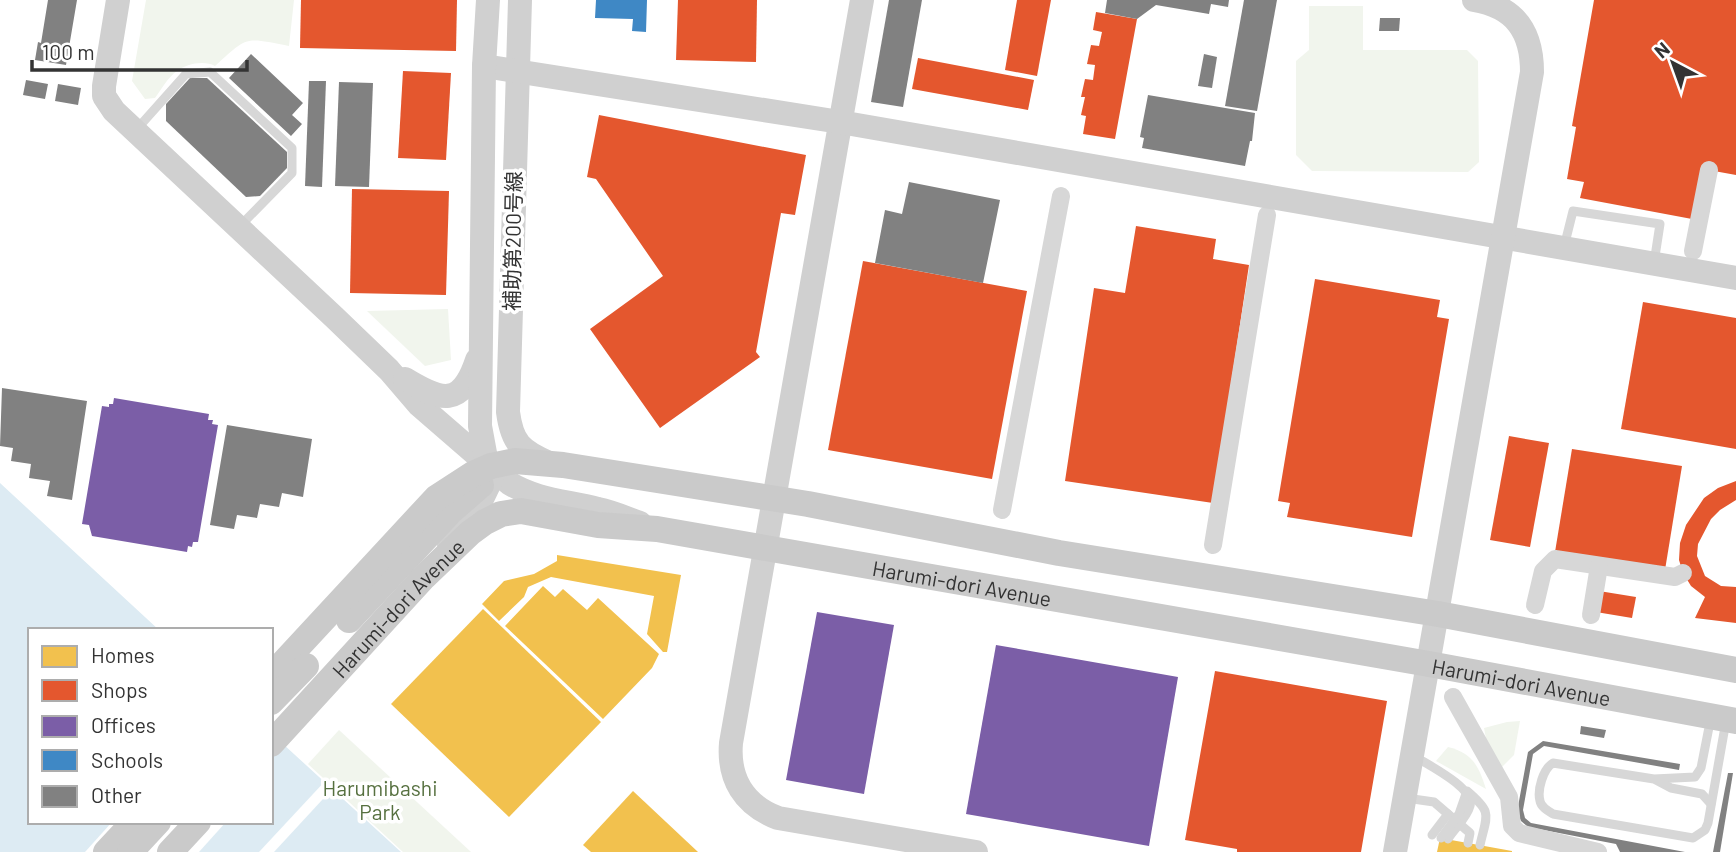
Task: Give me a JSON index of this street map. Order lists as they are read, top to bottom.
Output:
{
  "streets": {
    "main road": ["Harumi-dori Avenue"],
    "street": ["補助第200号線"]
  },
  "crossings": [
    ["補助第200号線", "Harumi-dori Avenue"]
  ],
  "parks": ["Harumibashi Park"],
  "legend": [
    "Homes",
    "Shops",
    "Offices",
    "Schools",
    "Other"
  ],
  "scale_bar": "100 m",
  "north": "top left"
}
